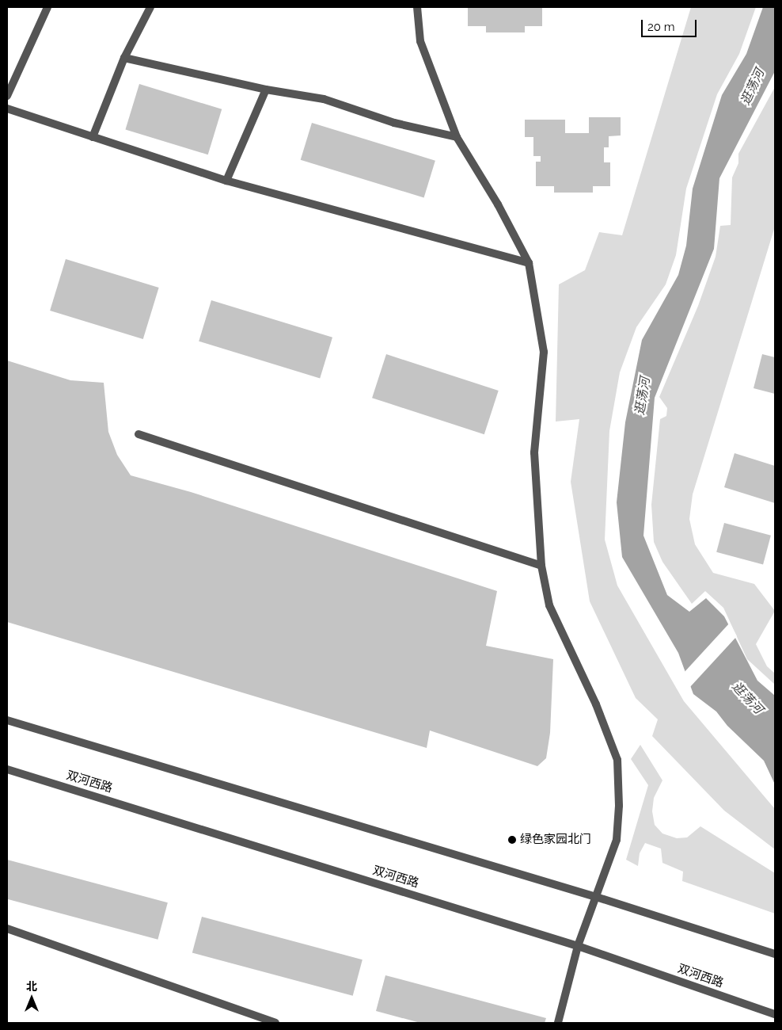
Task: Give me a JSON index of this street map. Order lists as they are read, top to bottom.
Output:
{
  "streets": {
    "street": ["双河西路"]
  },
  "water": ["逛荡河"],
  "places": ["绿色家园北门"],
  "scale_bar": "20 m",
  "north": "top"
}
